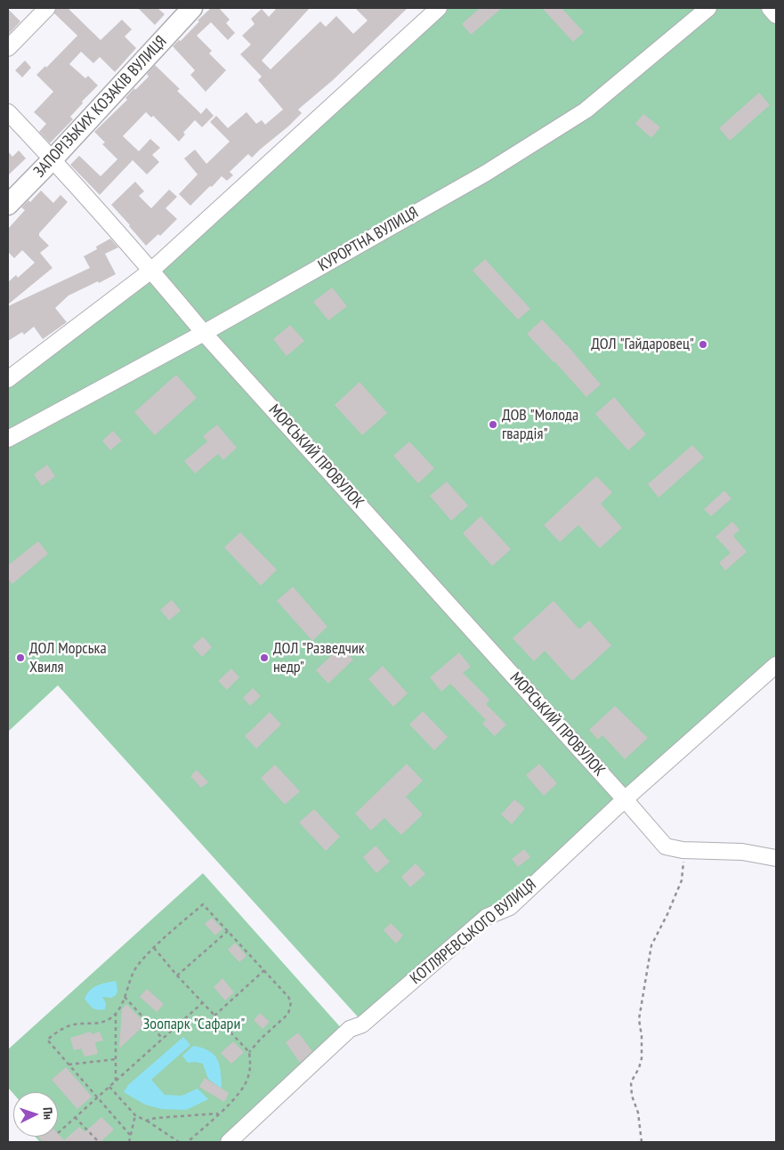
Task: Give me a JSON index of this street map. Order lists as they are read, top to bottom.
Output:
{
  "streets": {
    "main road": ["ЗАПОРІЗЬКИХ КОЗАКІВ ВУЛИЦЯ"],
    "street": ["КУРОРТНА ВУЛИЦЯ", "МОРСЬКИЙ ПРОВУЛОК", "КОТЛЯРЕВСЬКОГО ВУЛИЦЯ"]
  },
  "crossings": [
    ["ЗАПОРІЗЬКИХ КОЗАКІВ ВУЛИЦЯ", "МОРСЬКИЙ ПРОВУЛОК"],
    ["КУРОРТНА ВУЛИЦЯ", "МОРСЬКИЙ ПРОВУЛОК"],
    ["МОРСЬКИЙ ПРОВУЛОК", "КОТЛЯРЕВСЬКОГО ВУЛИЦЯ"]
  ],
  "parks": ["Зоопарк \"Сафари\""],
  "places": [
    "ДОЛ \"Гайдаровец\"",
    "ДОВ \"Молода гвардія\"",
    "ДОЛ Морська Хвиля",
    "ДОЛ \"Разведчик недр\""
  ],
  "north": "right"
}
